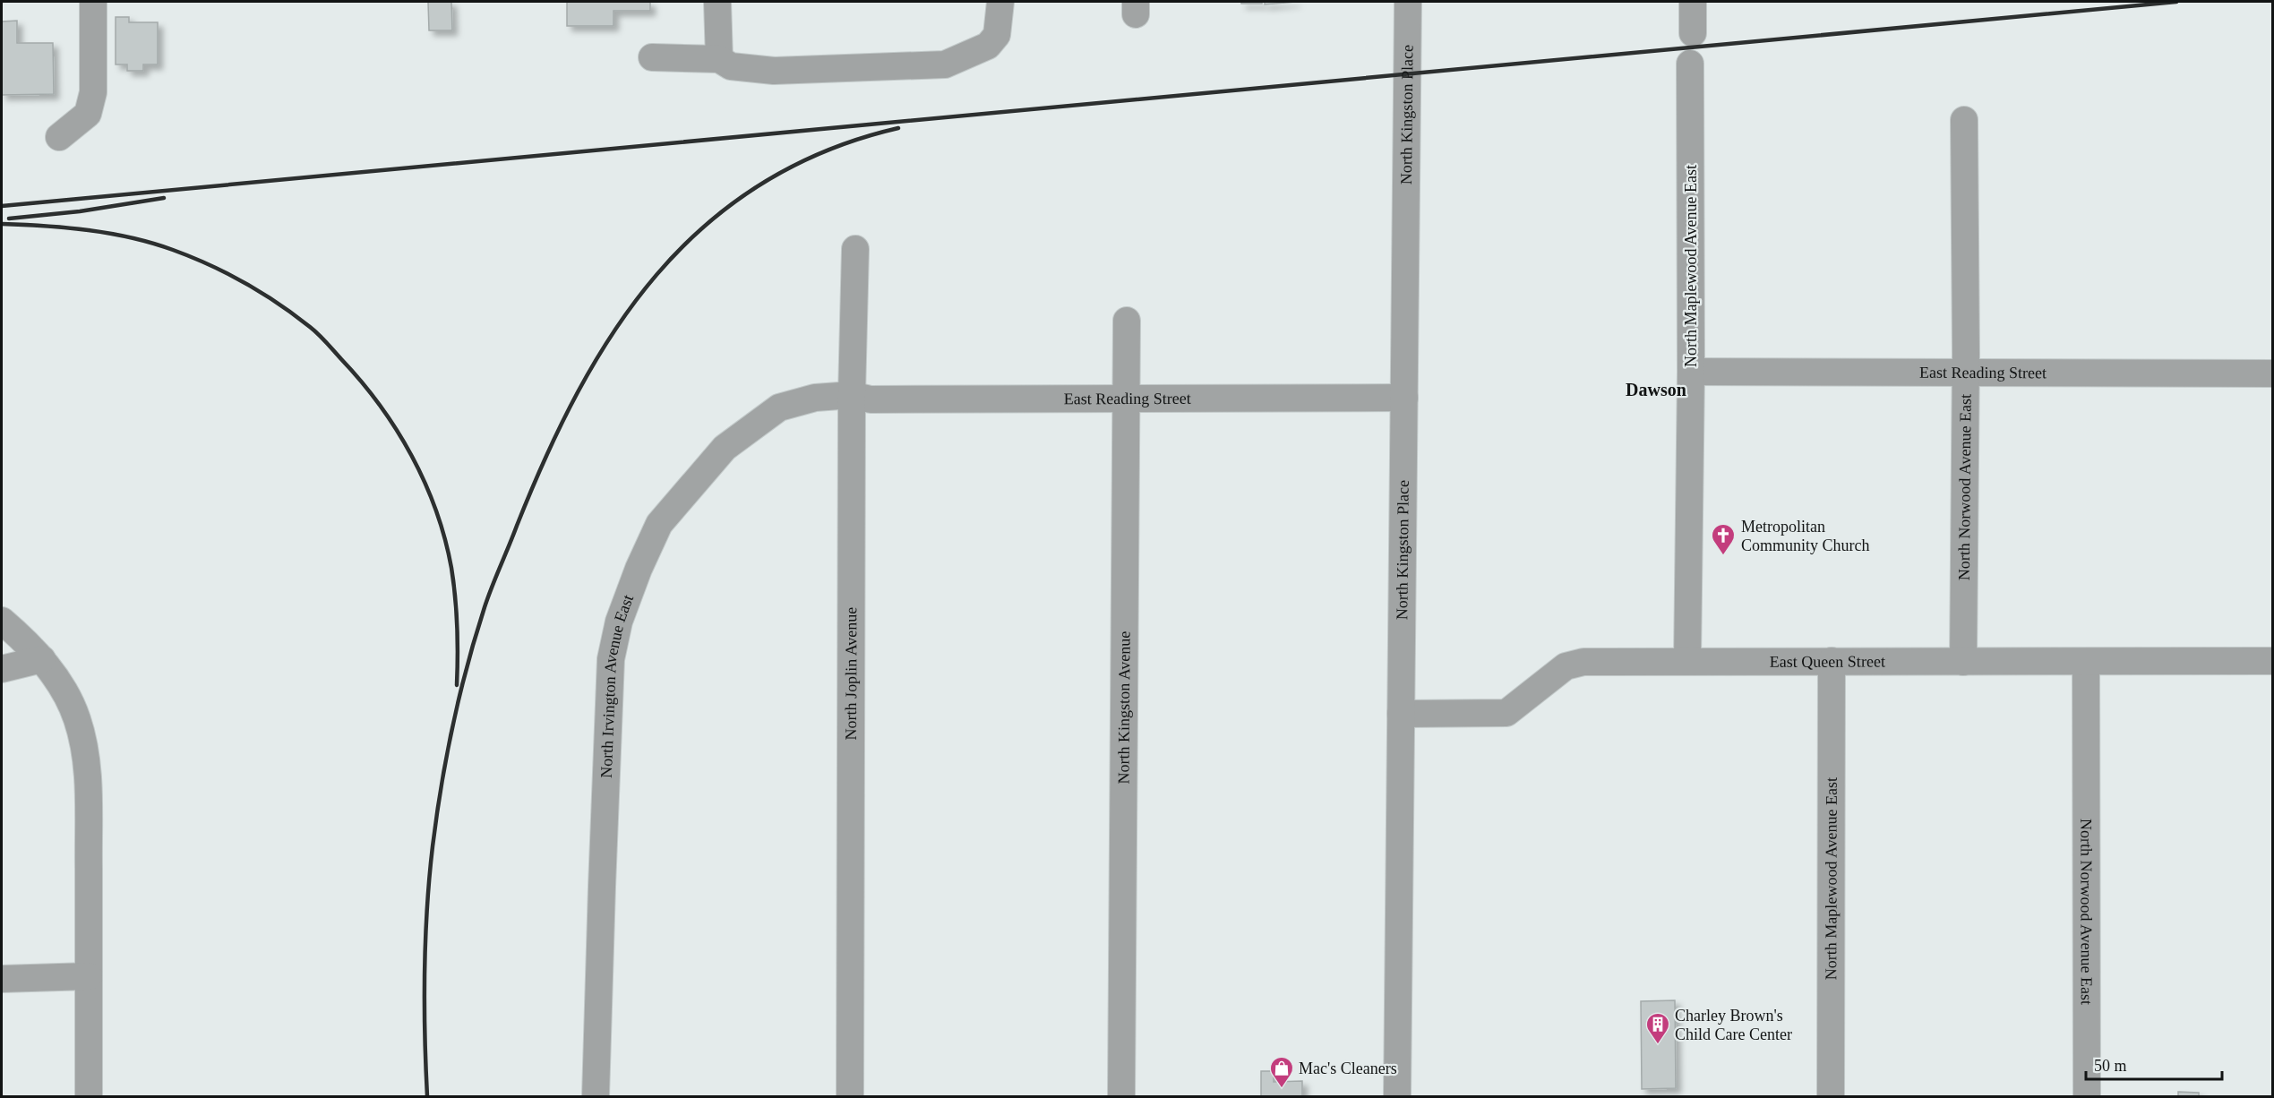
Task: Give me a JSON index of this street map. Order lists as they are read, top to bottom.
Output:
{
  "streets": {
    "street": [
      "North Kingston Place",
      "North Maplewood Avenue East",
      "East Reading Street",
      "North Norwood Avenue East",
      "East Queen Street",
      "North Joplin Avenue",
      "North Irvington Avenue East",
      "North Kingston Avenue"
    ]
  },
  "crossings": [
    ["North Kingston Place", "East Reading Street"],
    ["North Kingston Place", "East Queen Street"],
    ["North Maplewood Avenue East", "East Reading Street"],
    ["North Maplewood Avenue East", "East Queen Street"],
    ["East Reading Street", "North Norwood Avenue East"],
    ["East Reading Street", "North Joplin Avenue"],
    ["East Reading Street", "North Irvington Avenue East"],
    ["East Reading Street", "North Kingston Avenue"],
    ["North Norwood Avenue East", "East Queen Street"],
    ["North Joplin Avenue", "North Irvington Avenue East"]
  ],
  "districts": ["Dawson"],
  "places": {
    "church": ["Metropolitan Community Church"],
    "building": ["Charley Brown's Child Care Center"],
    "shop": ["Mac's Cleaners"]
  },
  "scale_bar": "50 m"
}
